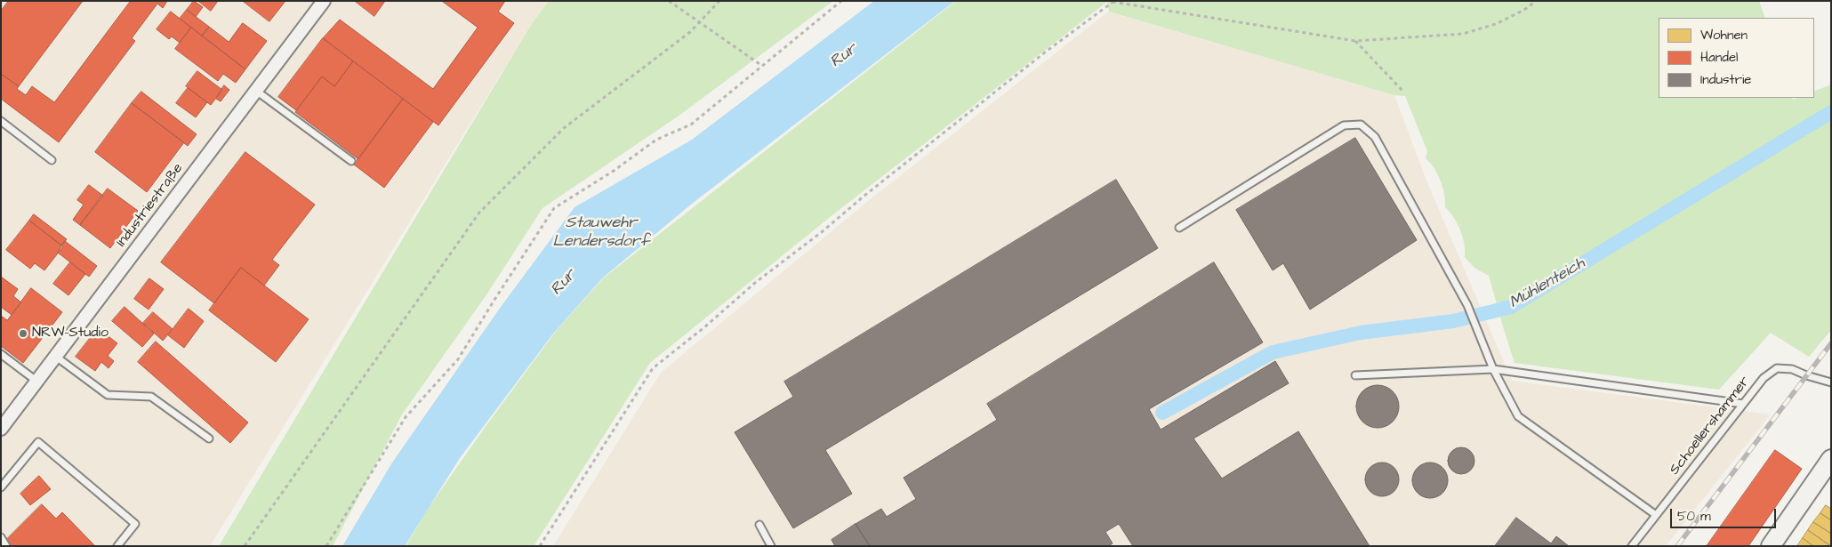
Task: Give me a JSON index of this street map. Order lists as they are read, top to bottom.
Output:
{
  "streets": {
    "street": ["Industriestraße"],
    "lane": ["Schoellershammer"]
  },
  "water": ["Rur", "Stauwehr Lendersdorf", "Mühlenteich"],
  "places": ["NRW-Studio"],
  "legend": ["Wohnen", "Handel", "Industrie"],
  "scale_bar": "50 m"
}
